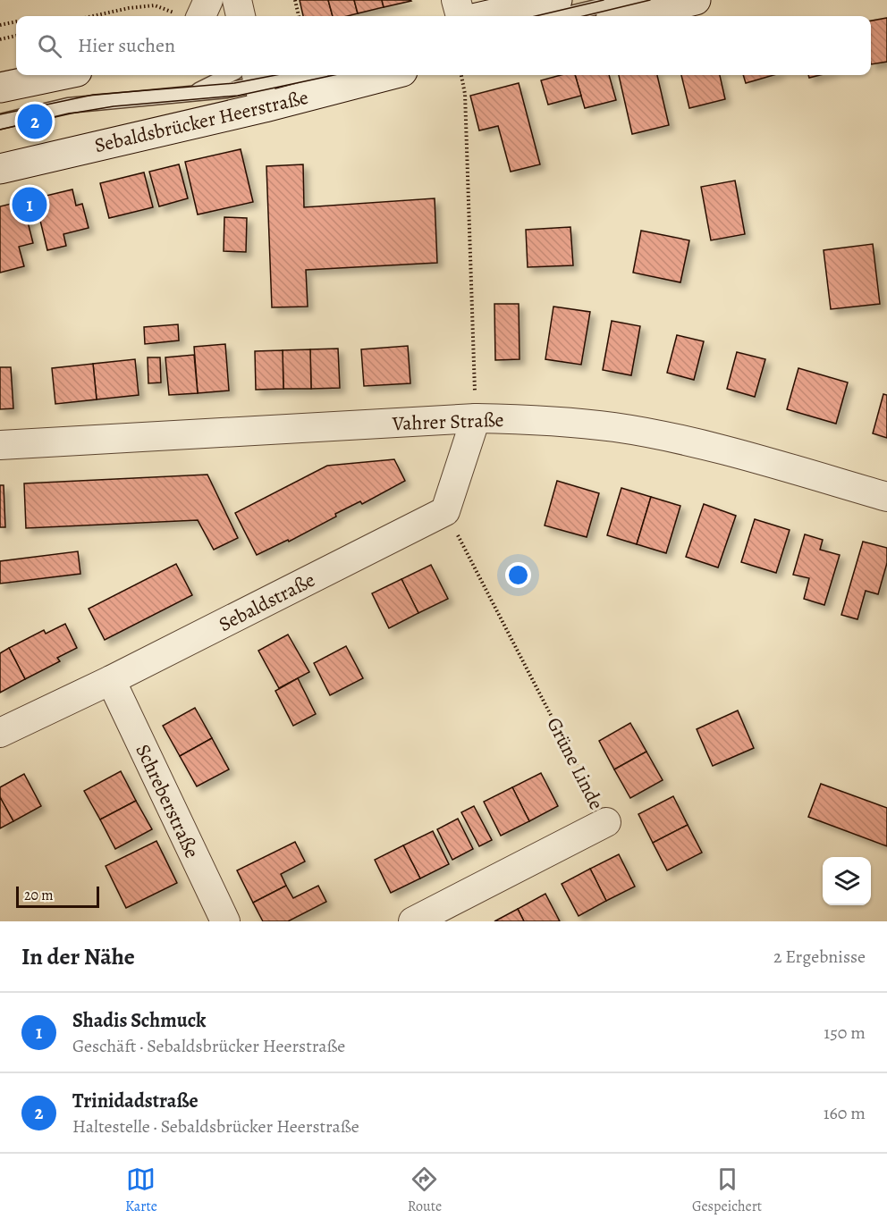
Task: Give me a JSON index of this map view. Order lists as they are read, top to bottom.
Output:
{
  "streets": {
    "main road": ["Sebaldsbrücker Heerstraße"],
    "street": [
      "Vahrer Straße",
      "Sebaldstraße",
      "Grüne Linde",
      "Schreberstraße"
    ]
  },
  "crossings": [
    ["Sebaldstraße", "Grüne Linde"],
    ["Sebaldstraße", "Schreberstraße"]
  ],
  "scale_bar": "20 m",
  "page": {
    "search": "Hier suchen",
    "pins": ["2", "1"],
    "scale": "20 m",
    "heading": ["In der Nähe", "2 Ergebnisse"],
    "list": [
      {
        "mark": "1",
        "name": "Shadis Schmuck",
        "note": "Geschäft · Sebaldsbrücker Heerstraße",
        "value": "150 m"
      },
      {
        "mark": "2",
        "name": "Trinidadstraße",
        "note": "Haltestelle · Sebaldsbrücker Heerstraße",
        "value": "160 m"
      }
    ],
    "nav": ["Karte", "Route", "Gespeichert"]
  }
}
